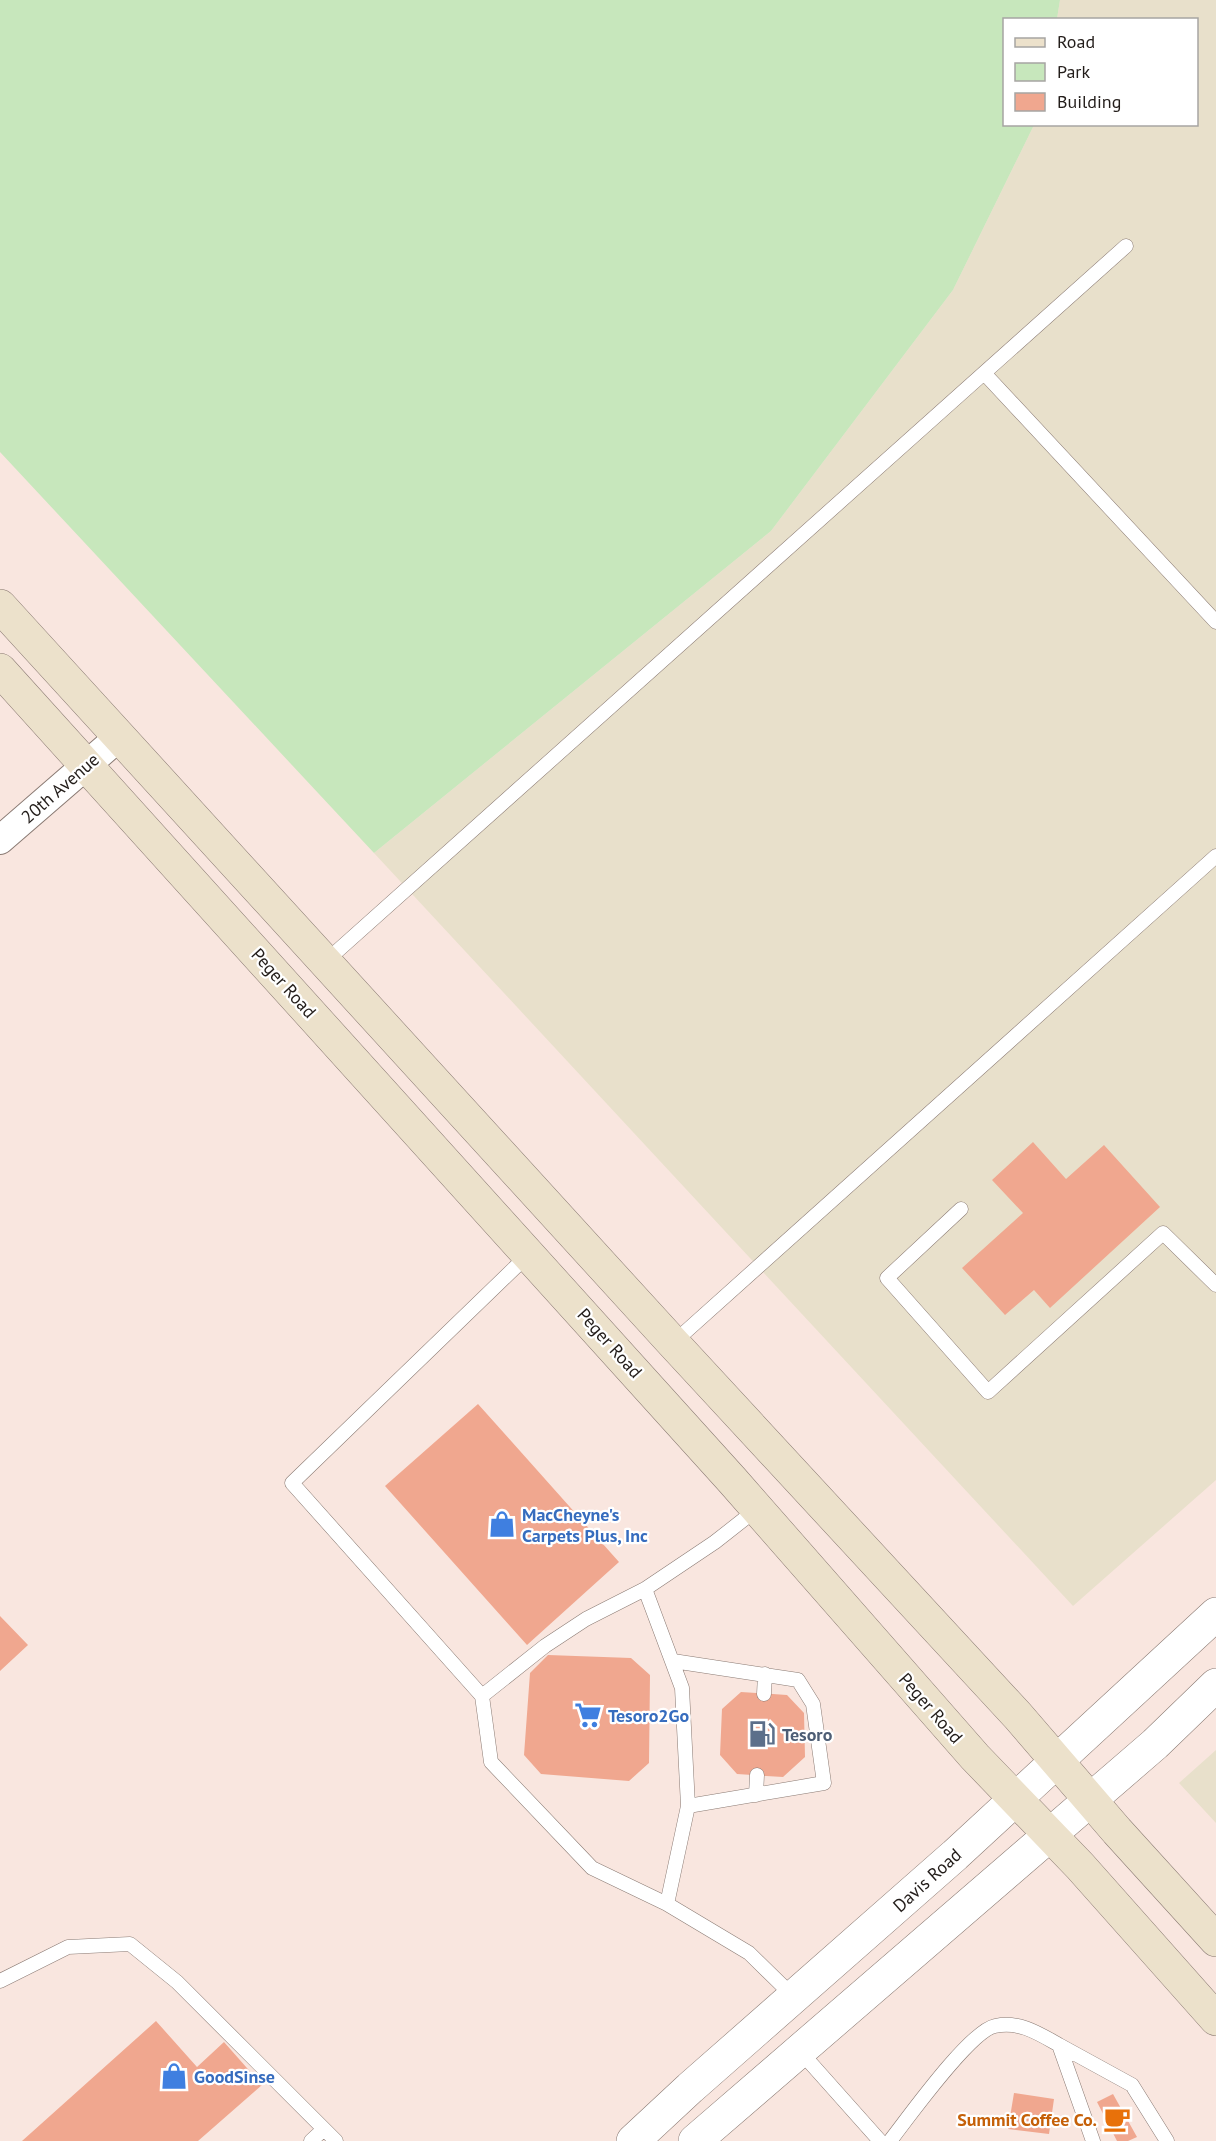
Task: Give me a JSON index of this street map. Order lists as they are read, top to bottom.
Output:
{
  "streets": {
    "main road": ["Peger Road"],
    "street": ["20th Avenue", "Davis Road"]
  },
  "crossings": [
    ["20th Avenue", "Peger Road"],
    ["Peger Road", "Davis Road"]
  ],
  "places": {
    "shop": ["MacCheyne's Carpets Plus, Inc", "GoodSinse"],
    "supermarket": ["Tesoro2Go"],
    "fuel station": ["Tesoro"],
    "cafe": ["Summit Coffee Co."]
  },
  "legend": ["Road", "Park", "Building"]
}
